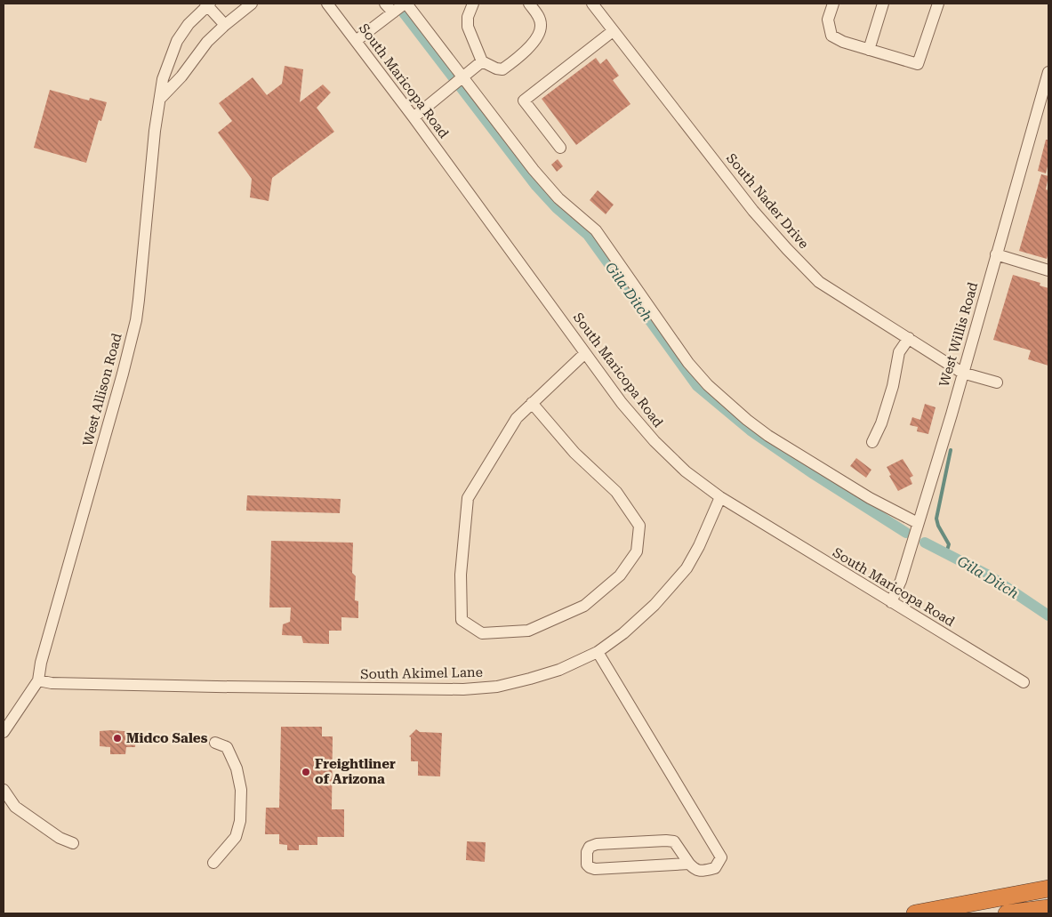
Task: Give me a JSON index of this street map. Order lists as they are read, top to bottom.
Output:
{
  "streets": {
    "street": [
      "South Maricopa Road",
      "South Nader Drive",
      "West Willis Road",
      "West Allison Road",
      "South Akimel Lane"
    ]
  },
  "crossings": [
    ["South Maricopa Road", "West Willis Road"],
    ["South Maricopa Road", "South Akimel Lane"],
    ["South Nader Drive", "West Willis Road"],
    ["West Allison Road", "South Akimel Lane"]
  ],
  "water": ["Gila Ditch"],
  "places": ["Midco Sales", "Freightliner of Arizona"]
}
